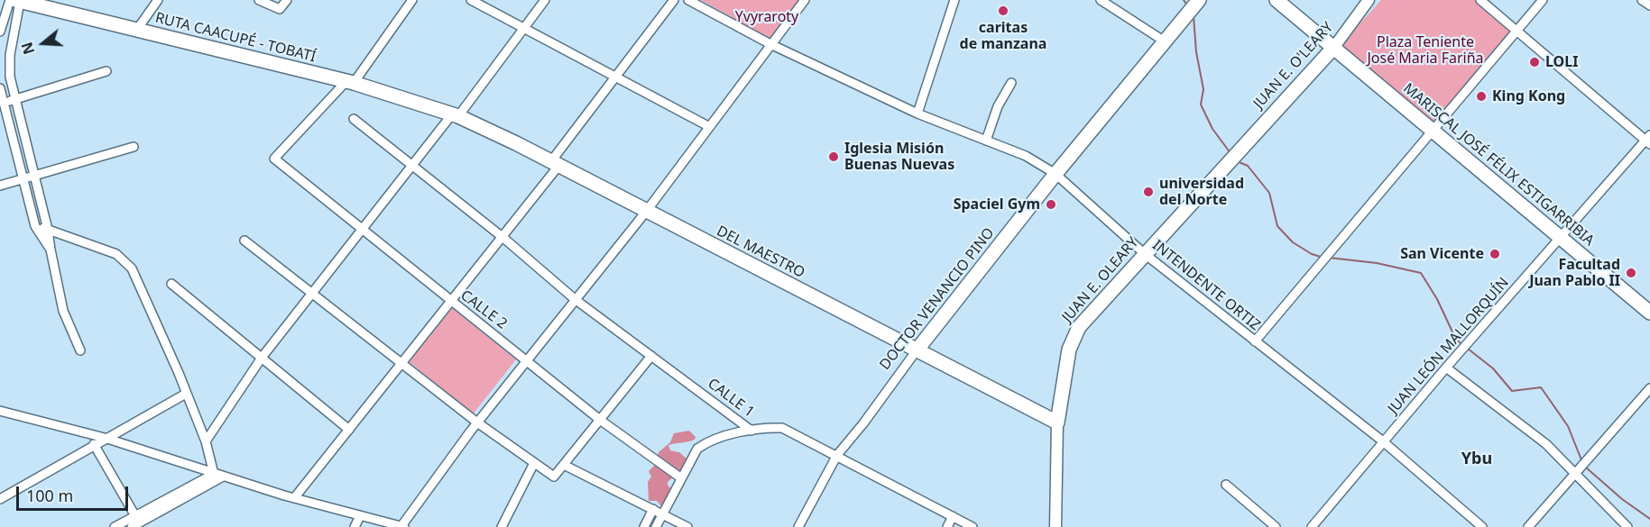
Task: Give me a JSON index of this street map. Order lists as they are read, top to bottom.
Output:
{
  "streets": {
    "main road": [
      "RUTA CAACUPÉ - TOBATÍ",
      "JUAN E. O'LEARY",
      "MARISCAL JOSÉ FÉLIX ESTIGARRIBIA",
      "DEL MAESTRO",
      "JUAN E. OLEARY",
      "DOCTOR VENANCIO PINO"
    ],
    "street": [
      "INTENDENTE ORTIZ",
      "CALLE 2",
      "JUAN LEÓN MALLORQUÍN",
      "CALLE 1"
    ]
  },
  "crossings": [
    ["RUTA CAACUPÉ - TOBATÍ", "DEL MAESTRO"],
    ["RUTA CAACUPÉ - TOBATÍ", "CALLE 2"],
    ["JUAN E. O'LEARY", "MARISCAL JOSÉ FÉLIX ESTIGARRIBIA"],
    ["JUAN E. O'LEARY", "JUAN E. OLEARY"],
    ["MARISCAL JOSÉ FÉLIX ESTIGARRIBIA", "JUAN LEÓN MALLORQUÍN"],
    ["DEL MAESTRO", "JUAN E. OLEARY"],
    ["DEL MAESTRO", "DOCTOR VENANCIO PINO"],
    ["JUAN E. OLEARY", "INTENDENTE ORTIZ"],
    ["INTENDENTE ORTIZ", "DOCTOR VENANCIO PINO"],
    ["INTENDENTE ORTIZ", "JUAN LEÓN MALLORQUÍN"],
    ["DOCTOR VENANCIO PINO", "CALLE 1"]
  ],
  "districts": ["Ybu"],
  "parks": ["Yvyraroty", "Plaza Teniente José Maria Fariña"],
  "places": [
    "caritas de manzana",
    "LOLI",
    "King Kong",
    "Iglesia Misión Buenas Nuevas",
    "universidad del Norte",
    "Spaciel Gym",
    "San Vicente",
    "Facultad Juan Pablo II"
  ],
  "scale_bar": "100 m",
  "north": "left"
}
